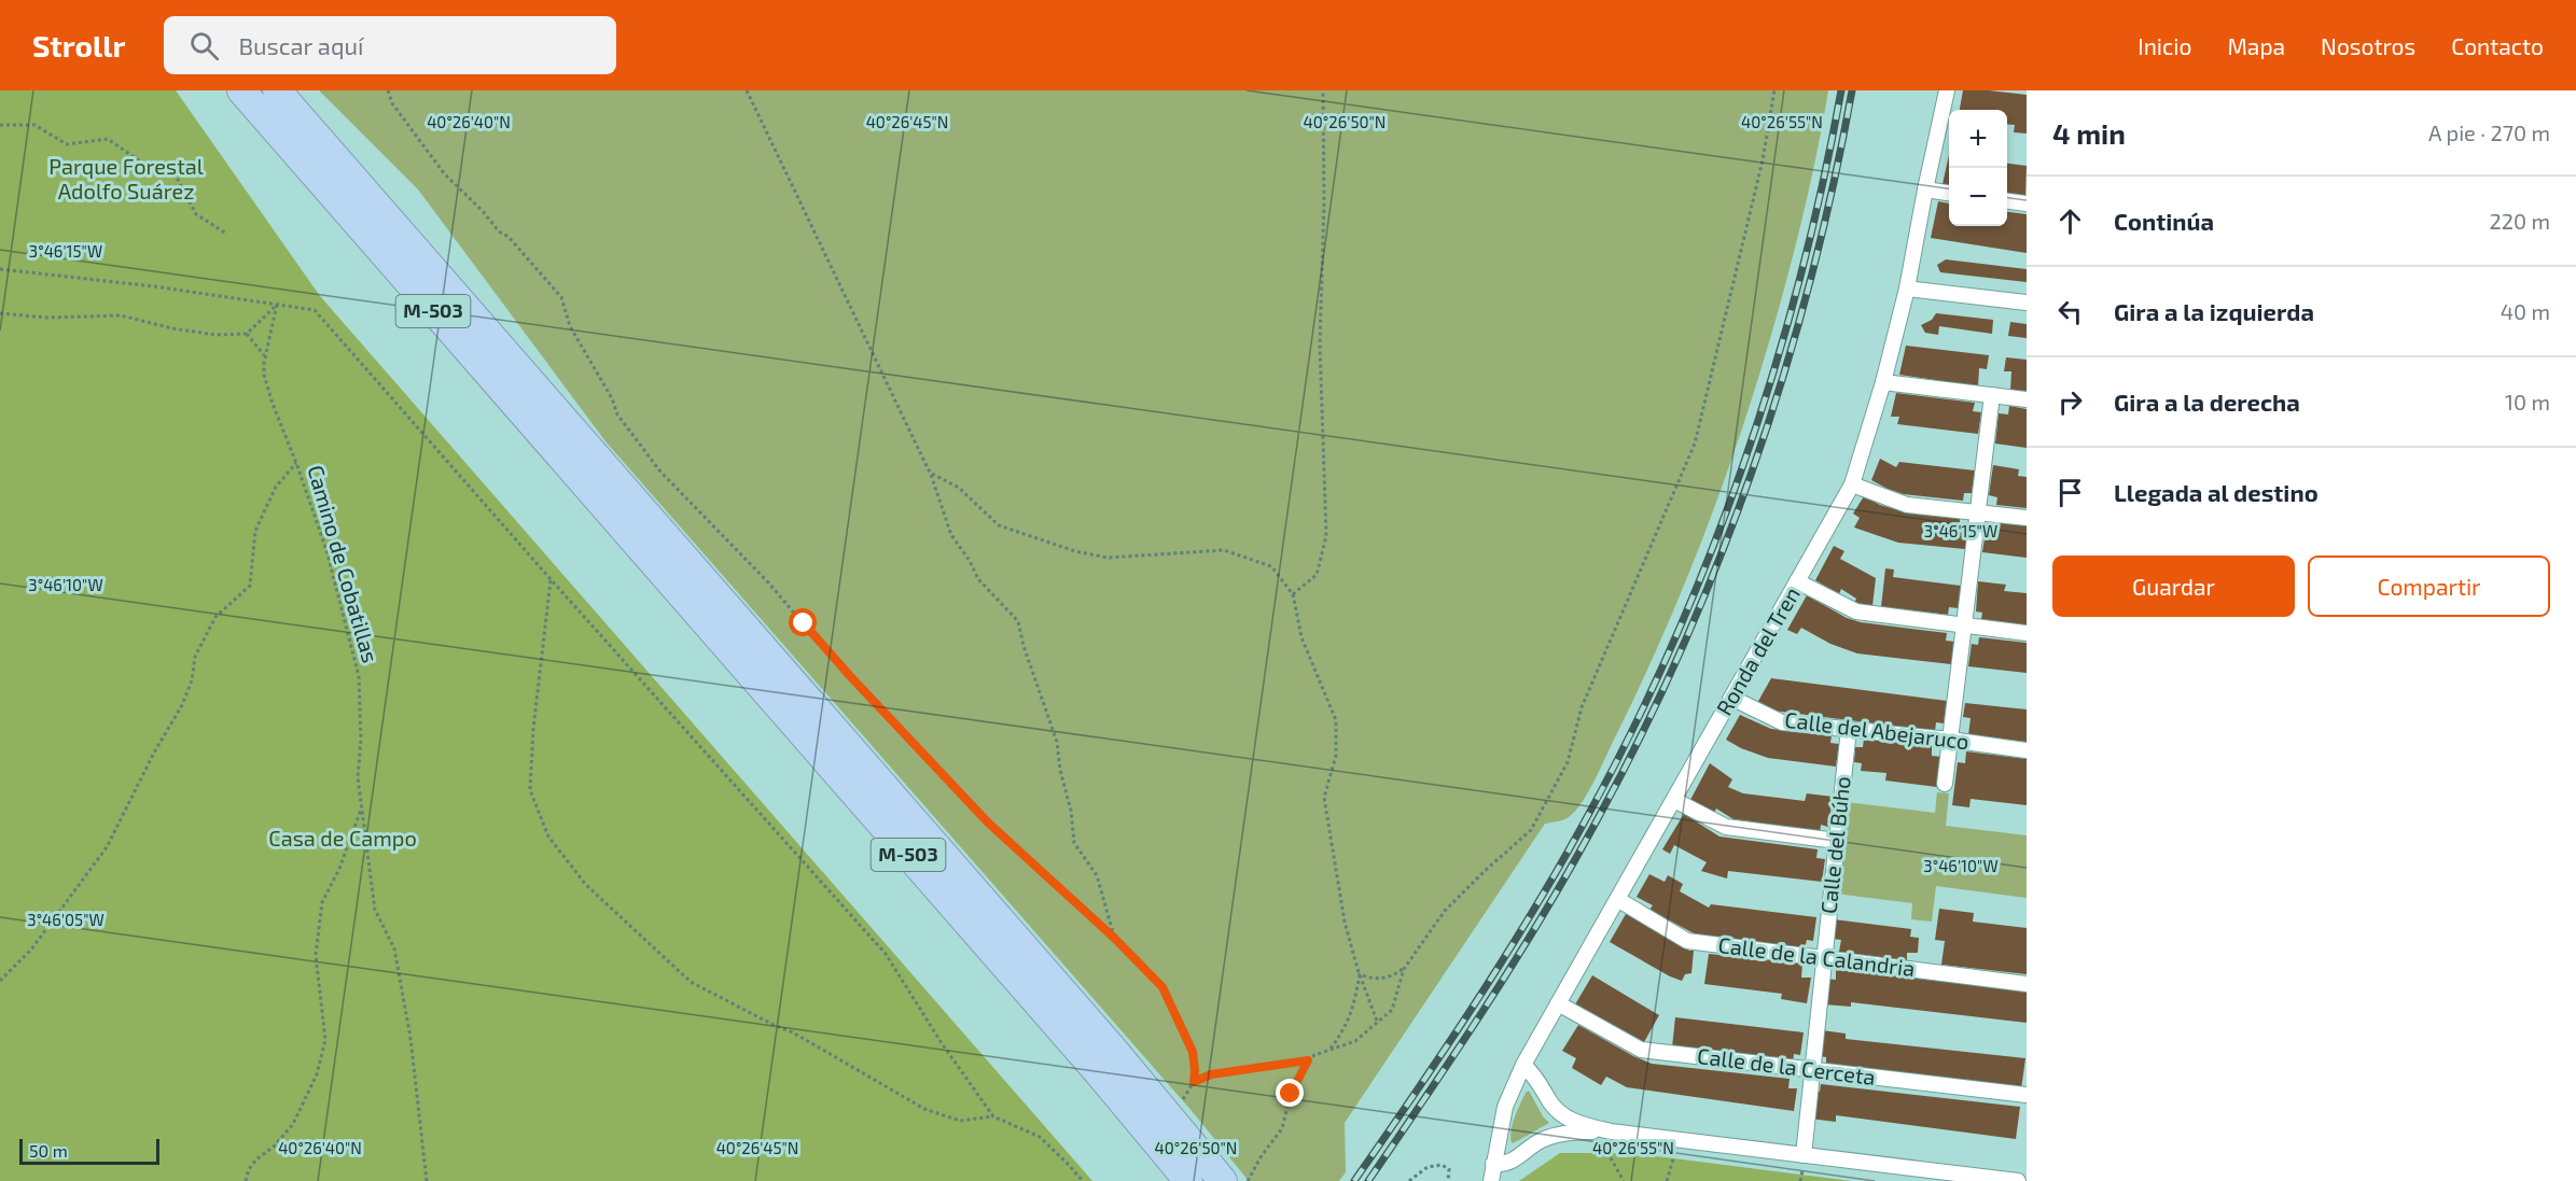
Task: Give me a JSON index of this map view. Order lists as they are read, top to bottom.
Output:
{
  "streets": {
    "highway": ["M-503"],
    "street": [
      "Ronda del Tren",
      "Calle del Abejaruco",
      "Calle del Búho",
      "Calle de la Calandria",
      "Calle de la Cerceta"
    ],
    "path": ["Camino de Cobatillas"]
  },
  "crossings": [
    ["Ronda del Tren", "Calle del Abejaruco"],
    ["Ronda del Tren", "Calle de la Calandria"],
    ["Ronda del Tren", "Calle de la Cerceta"],
    ["Calle del Abejaruco", "Calle del Búho"],
    ["Calle del Búho", "Calle de la Calandria"],
    ["Calle del Búho", "Calle de la Cerceta"]
  ],
  "parks": ["Parque Forestal Adolfo Suárez", "Casa de Campo"],
  "scale_bar": "50 m",
  "page": {
    "header": "Strollr",
    "search": "Buscar aquí",
    "nav": [
      "Inicio",
      "Mapa",
      "Nosotros",
      "Contacto"
    ],
    "heading": ["4 min", "A pie · 270 m"],
    "map_buttons": ["+", "−"],
    "list": [
      ["Continúa", "220 m"],
      ["Gira a la izquierda", "40 m"],
      ["Gira a la derecha", "10 m"],
      "Llegada al destino"
    ],
    "buttons": ["Guardar", "Compartir"],
    "scale": "50 m"
  },
  "coordinates": [
    "40°26'40\"N",
    "40°26'45\"N",
    "40°26'50\"N",
    "40°26'55\"N",
    "3°46'15\"W",
    "3°46'10\"W",
    "3°46'05\"W"
  ]
}
